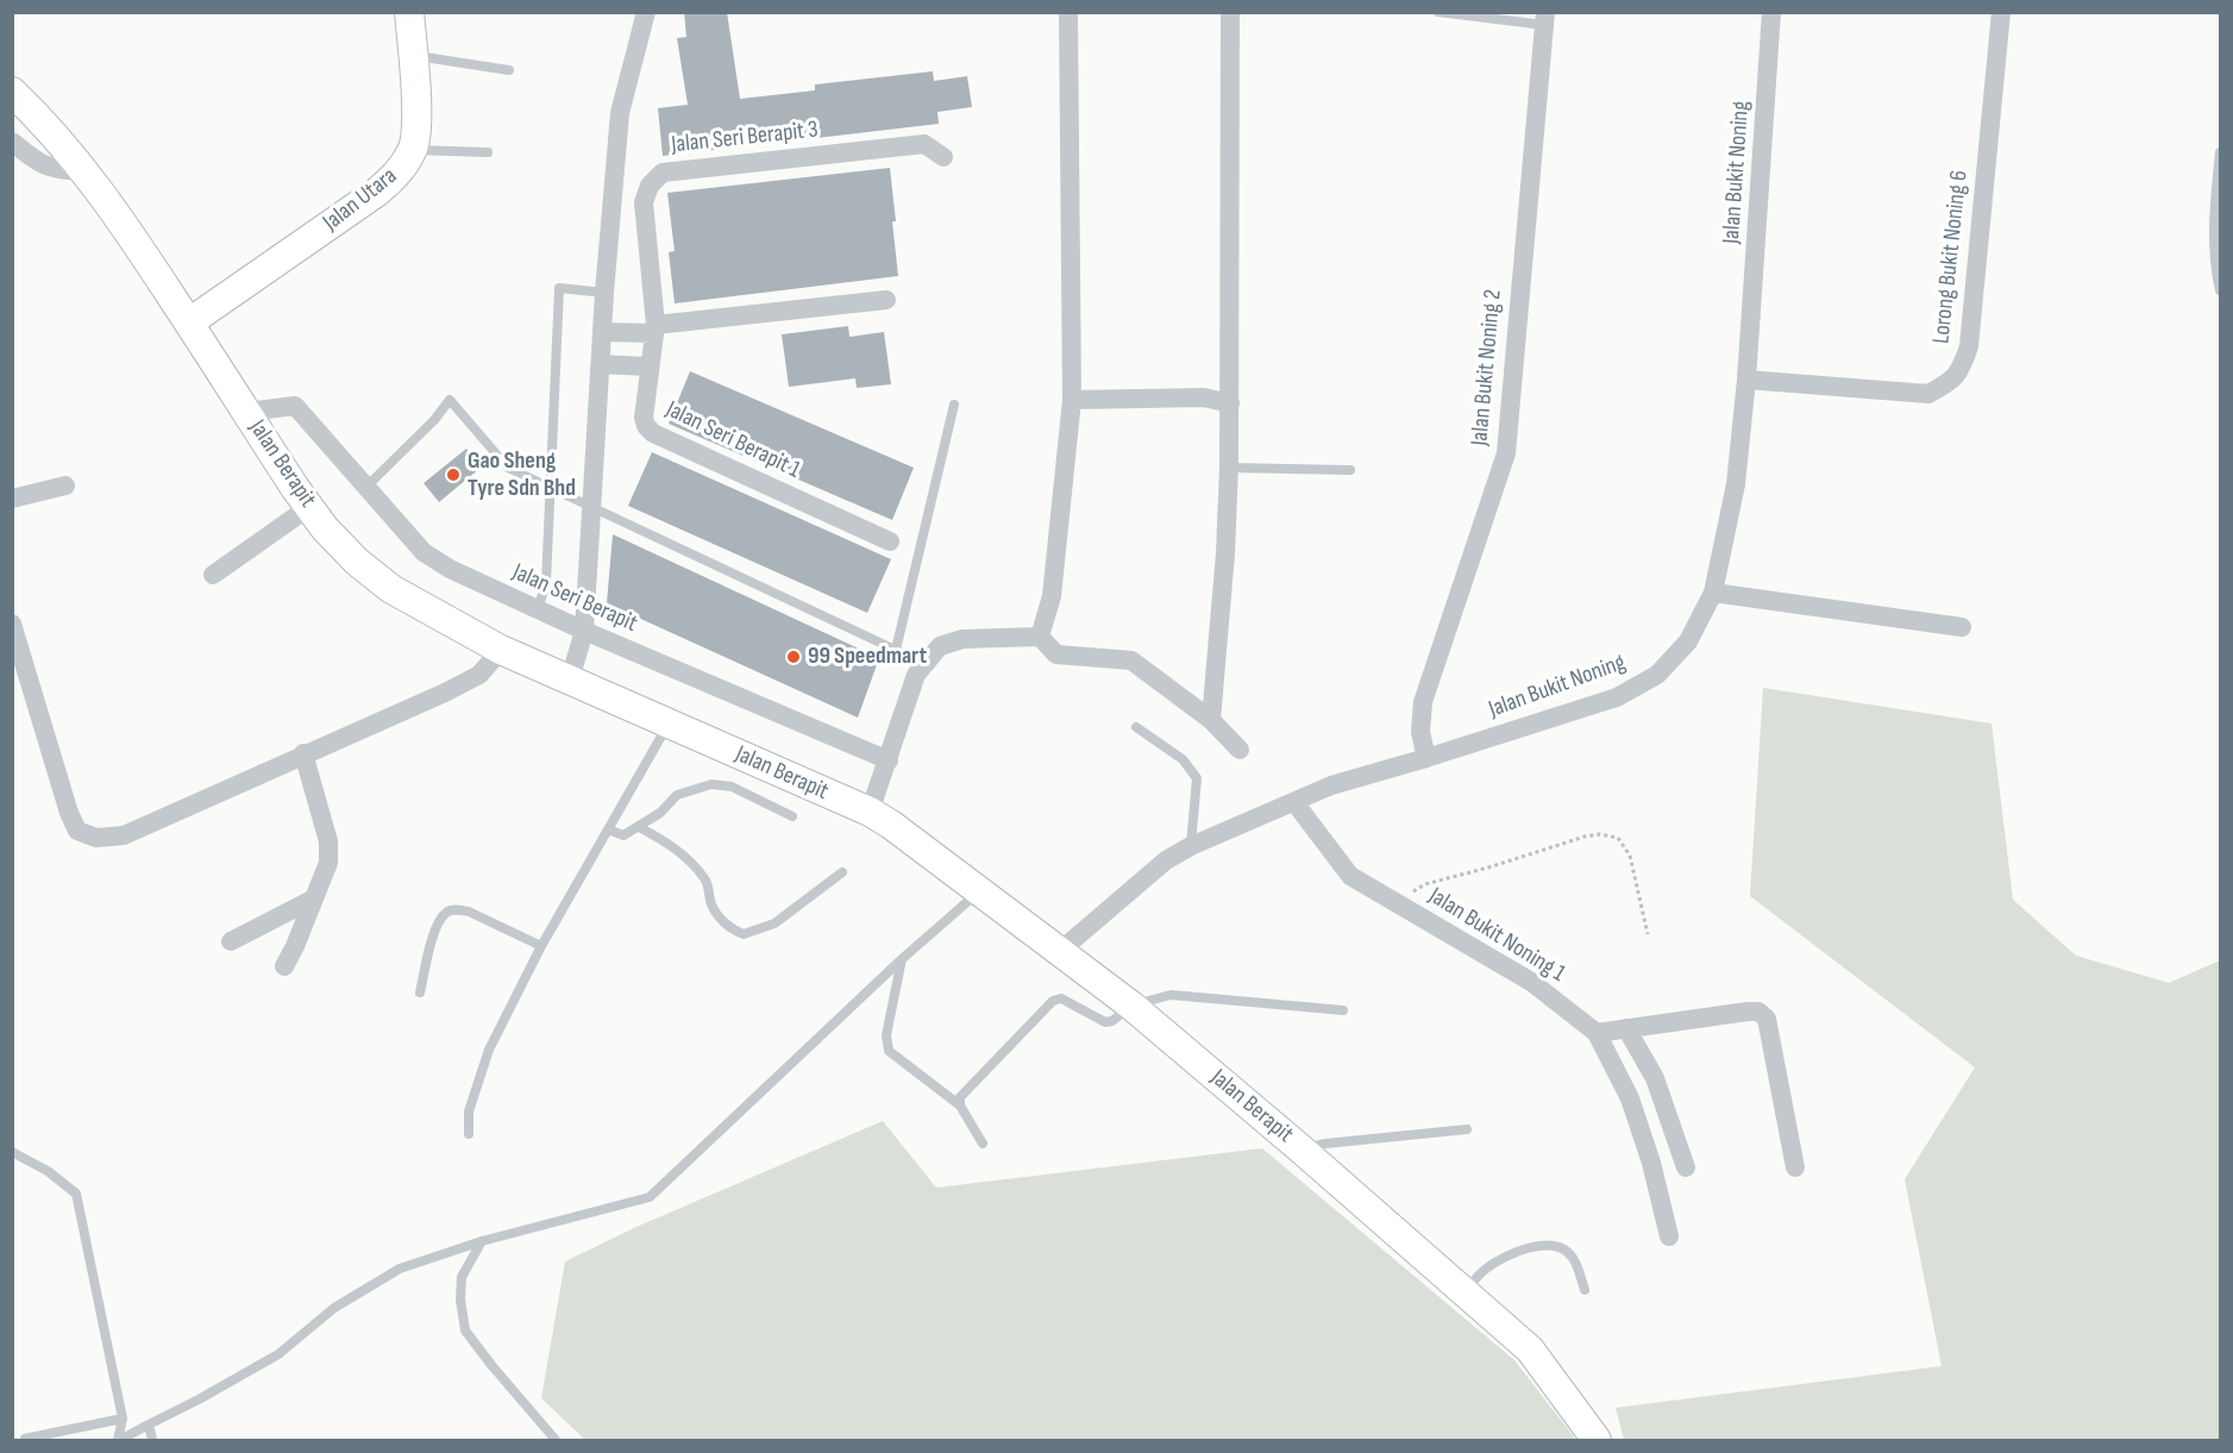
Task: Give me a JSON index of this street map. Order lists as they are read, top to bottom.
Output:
{
  "streets": {
    "main road": ["Jalan Utara", "Jalan Berapit"],
    "street": [
      "Jalan Seri Berapit 3",
      "Jalan Bukit Noning",
      "Lorong Bukit Noning 6",
      "Jalan Bukit Noning 2",
      "Jalan Seri Berapit 1",
      "Jalan Seri Berapit",
      "Jalan Bukit Noning 1"
    ]
  },
  "crossings": [
    ["Jalan Seri Berapit 3", "Jalan Seri Berapit 1"],
    ["Jalan Bukit Noning", "Lorong Bukit Noning 6"],
    ["Jalan Bukit Noning", "Jalan Bukit Noning 2"],
    ["Jalan Bukit Noning", "Jalan Berapit"],
    ["Jalan Bukit Noning", "Jalan Bukit Noning 1"],
    ["Jalan Utara", "Jalan Berapit"],
    ["Jalan Berapit", "Jalan Seri Berapit"]
  ],
  "places": ["Gao Sheng Tyre Sdn Bhd", "99 Speedmart"]
}
